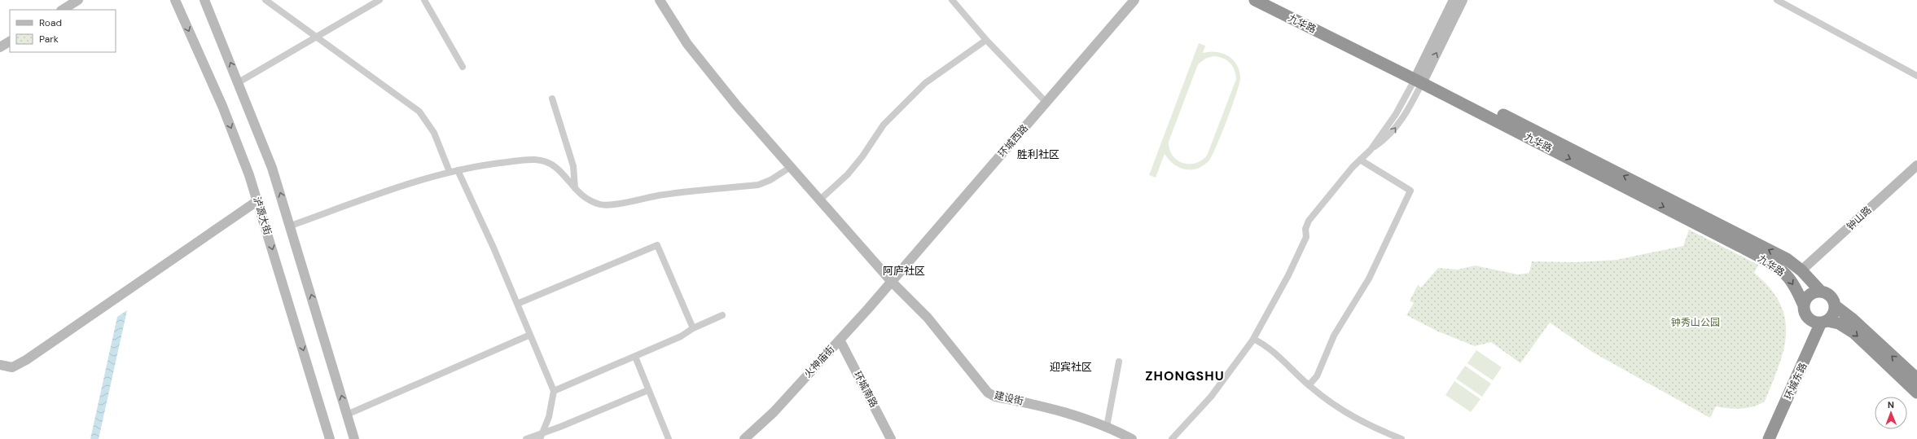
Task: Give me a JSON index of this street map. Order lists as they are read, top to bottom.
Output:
{
  "streets": {
    "highway": ["九华路", "环城东路"],
    "main road": [
      "环城西路",
      "泸源大街",
      "钟山路",
      "火神庙街",
      "环城南路",
      "建设街"
    ]
  },
  "crossings": [
    ["九华路", "钟山路"],
    ["九华路", "环城东路"],
    ["环城西路", "火神庙街"],
    ["环城西路", "建设街"],
    ["火神庙街", "环城南路"],
    ["火神庙街", "建设街"]
  ],
  "districts": [
    "胜利社区",
    "阿庐社区",
    "迎宾社区",
    "ZHONGSHU"
  ],
  "parks": ["钟秀山公园"],
  "legend": ["Road", "Park"],
  "north": "top"
}
